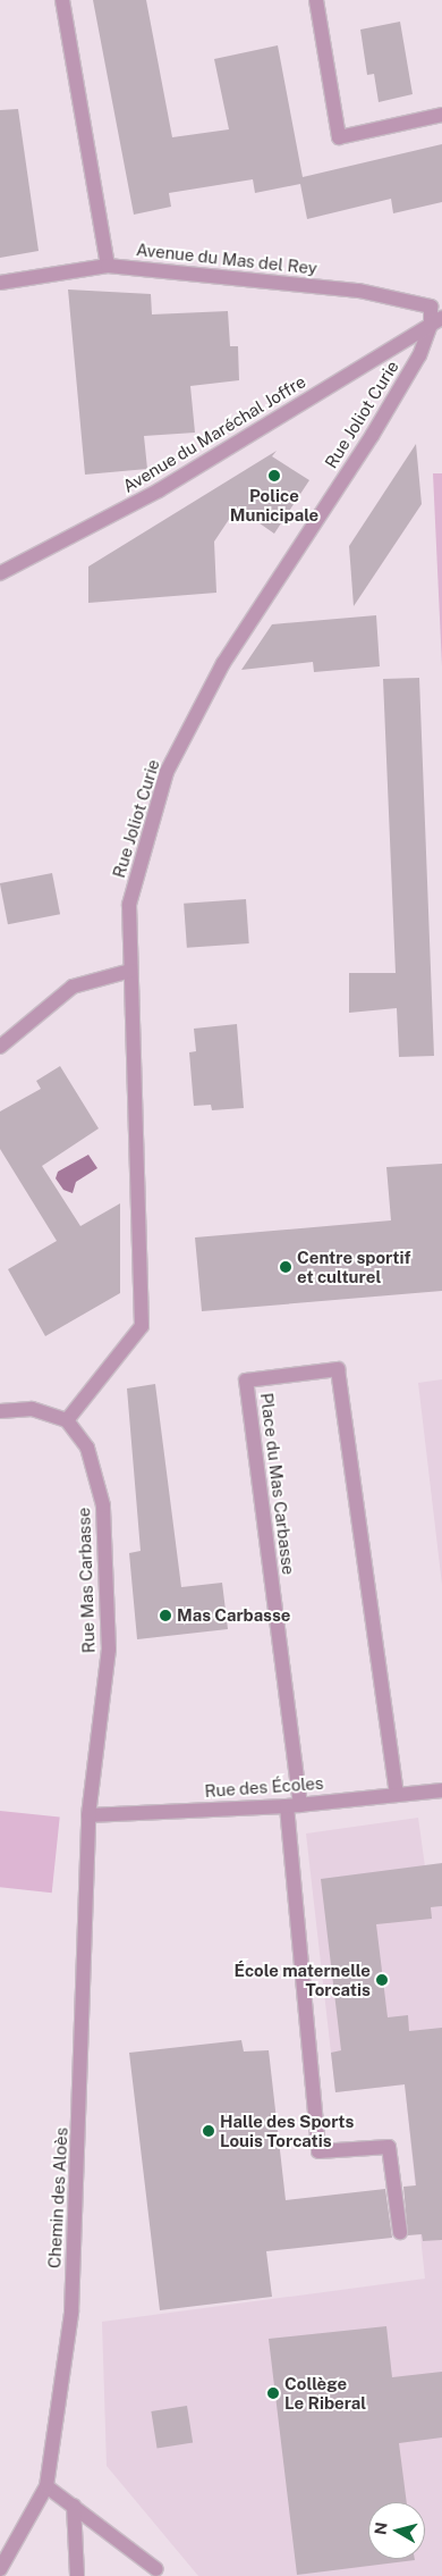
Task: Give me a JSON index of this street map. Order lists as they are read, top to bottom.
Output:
{
  "streets": {
    "street": [
      "Avenue du Mas del Rey",
      "Rue Joliot Curie",
      "Avenue du Maréchal Joffre",
      "Place du Mas Carbasse",
      "Rue Mas Carbasse",
      "Rue des Écoles",
      "Chemin des Aloès"
    ]
  },
  "crossings": [
    ["Avenue du Mas del Rey", "Rue Joliot Curie"],
    ["Avenue du Mas del Rey", "Avenue du Maréchal Joffre"],
    ["Rue Joliot Curie", "Avenue du Maréchal Joffre"],
    ["Rue Joliot Curie", "Rue Mas Carbasse"],
    ["Place du Mas Carbasse", "Rue des Écoles"],
    ["Rue Mas Carbasse", "Rue des Écoles"],
    ["Rue Mas Carbasse", "Chemin des Aloès"],
    ["Rue des Écoles", "Chemin des Aloès"]
  ],
  "places": [
    "Police Municipale",
    "Centre sportif et culturel",
    "Mas Carbasse",
    "École maternelle Torcatis",
    "Halle des Sports Louis Torcatis",
    "Collège Le Riberal"
  ],
  "north": "left"
}
